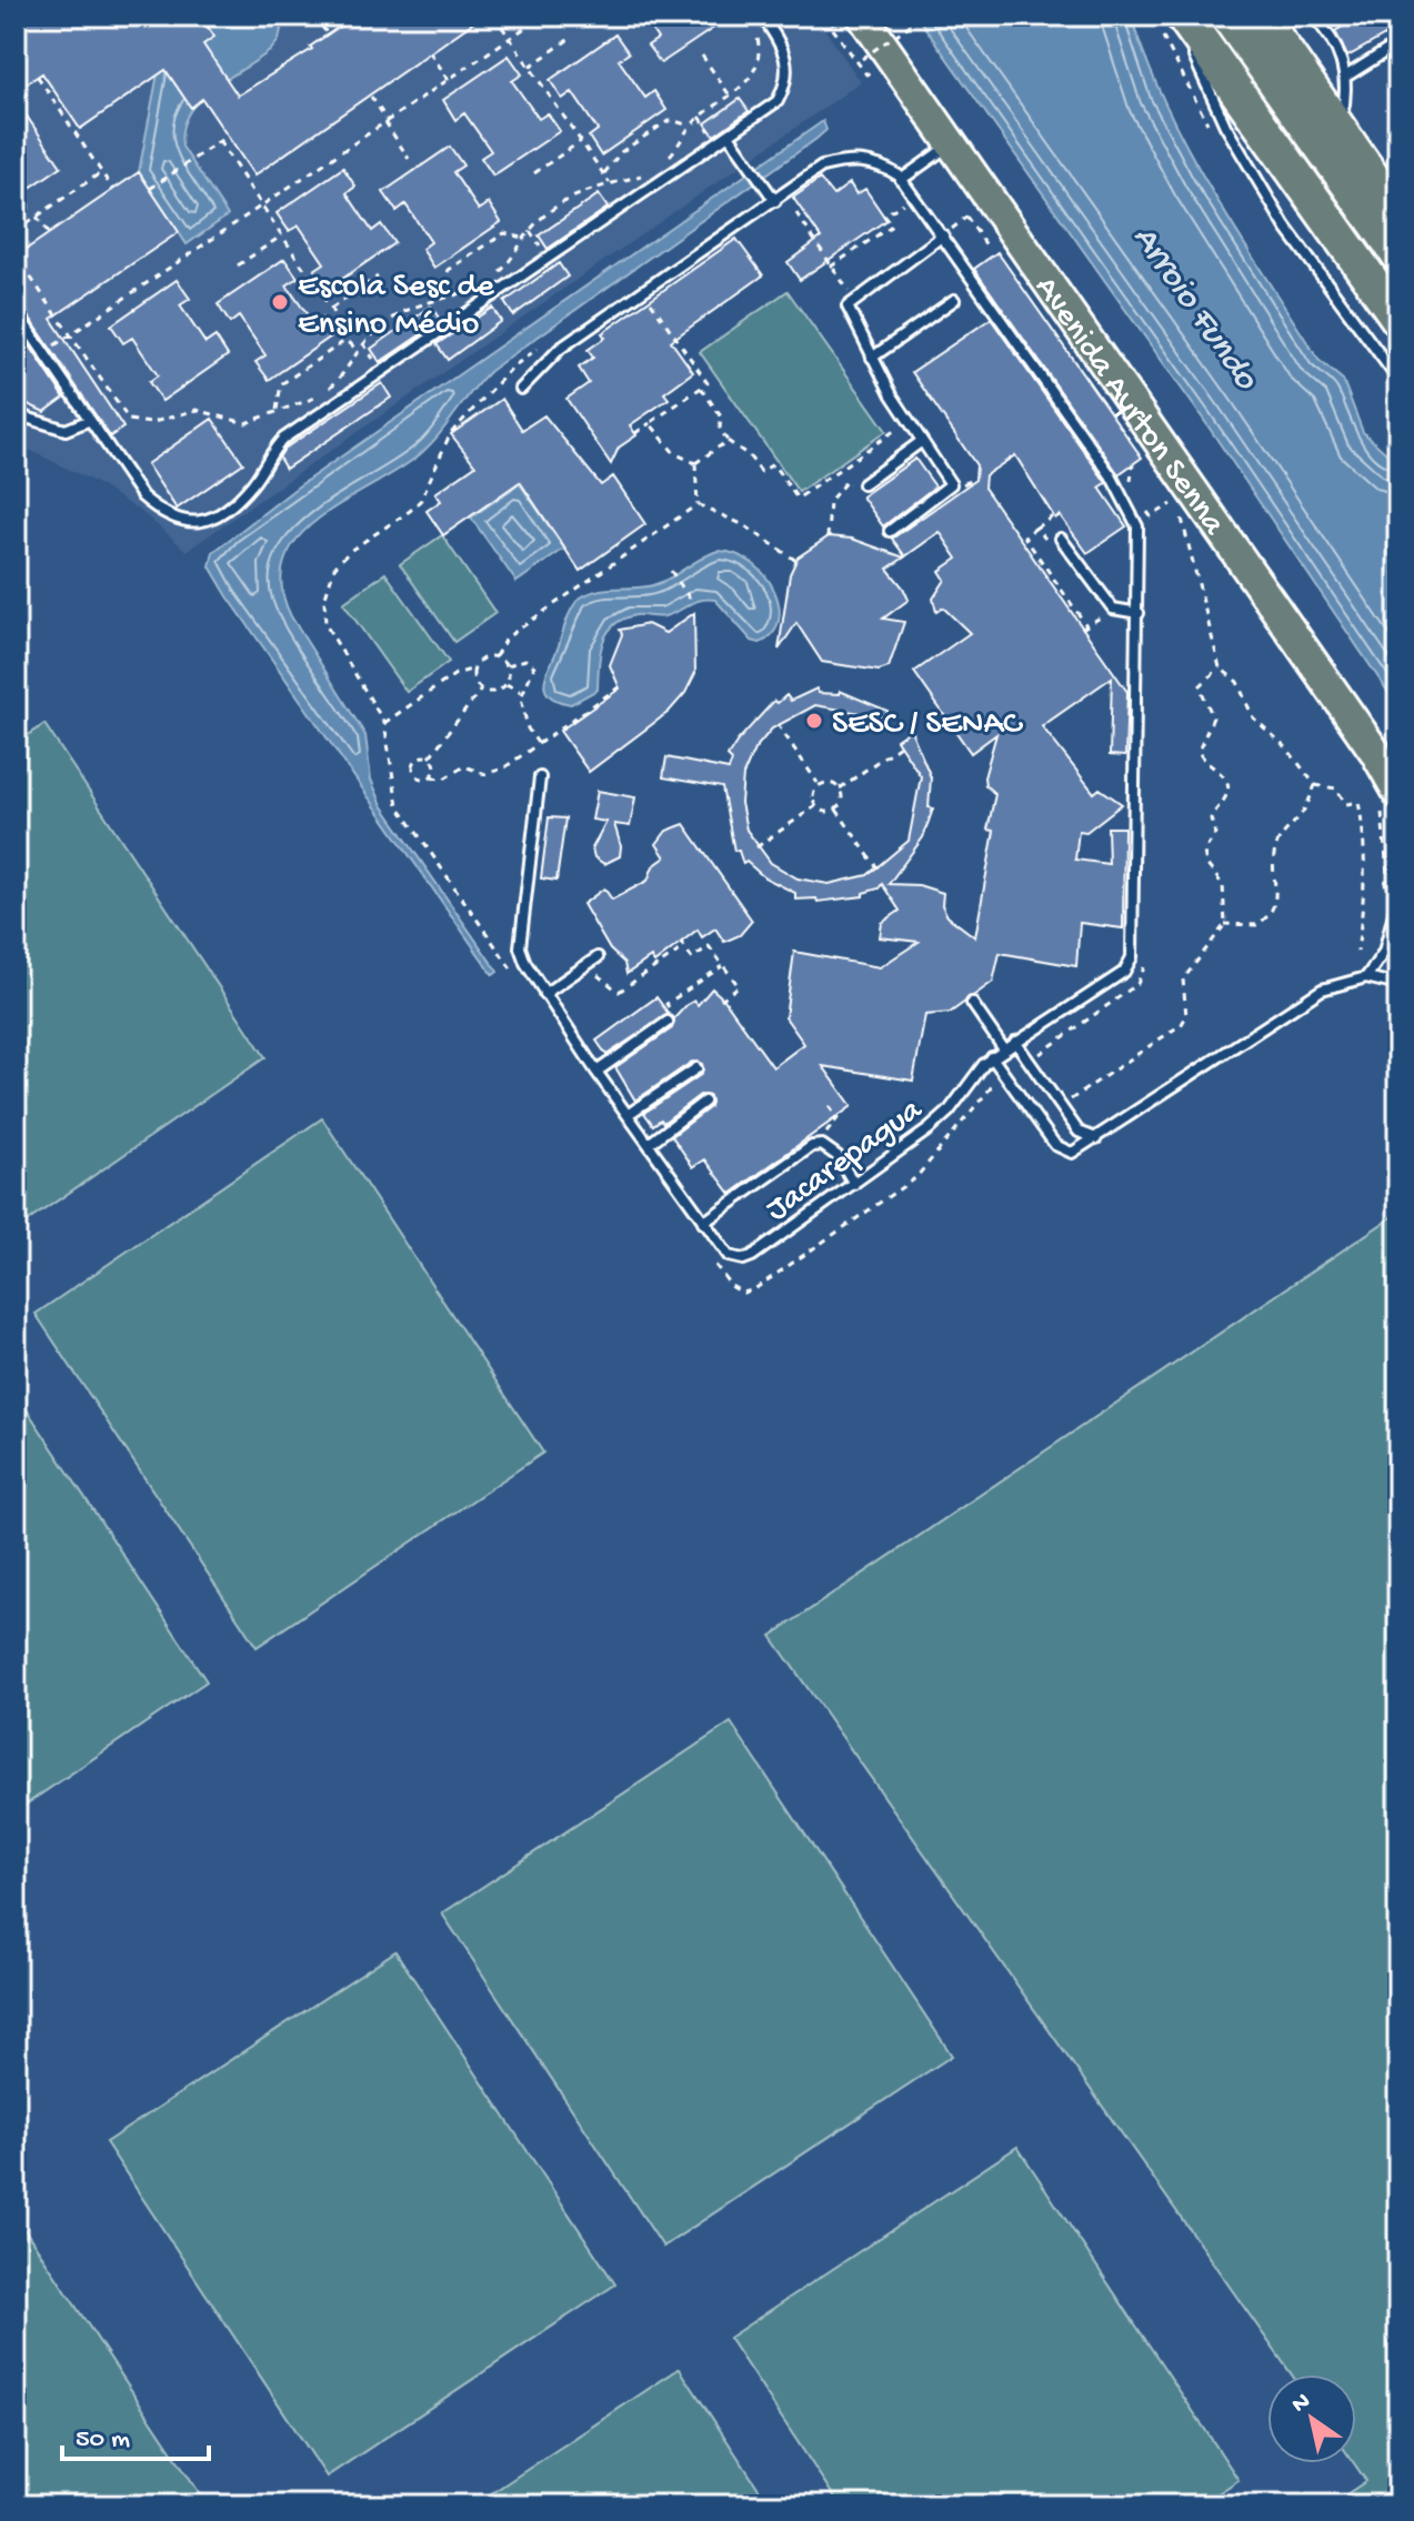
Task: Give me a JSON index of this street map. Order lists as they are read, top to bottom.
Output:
{
  "streets": {
    "highway": ["Avenida Ayrton Senna"],
    "lane": ["Jacarepagua"]
  },
  "water": ["Arroio Fundo"],
  "places": ["Escola Sesc de Ensino Médio", "SESC / SENAC"],
  "scale_bar": "50 m",
  "north": "top left"
}
